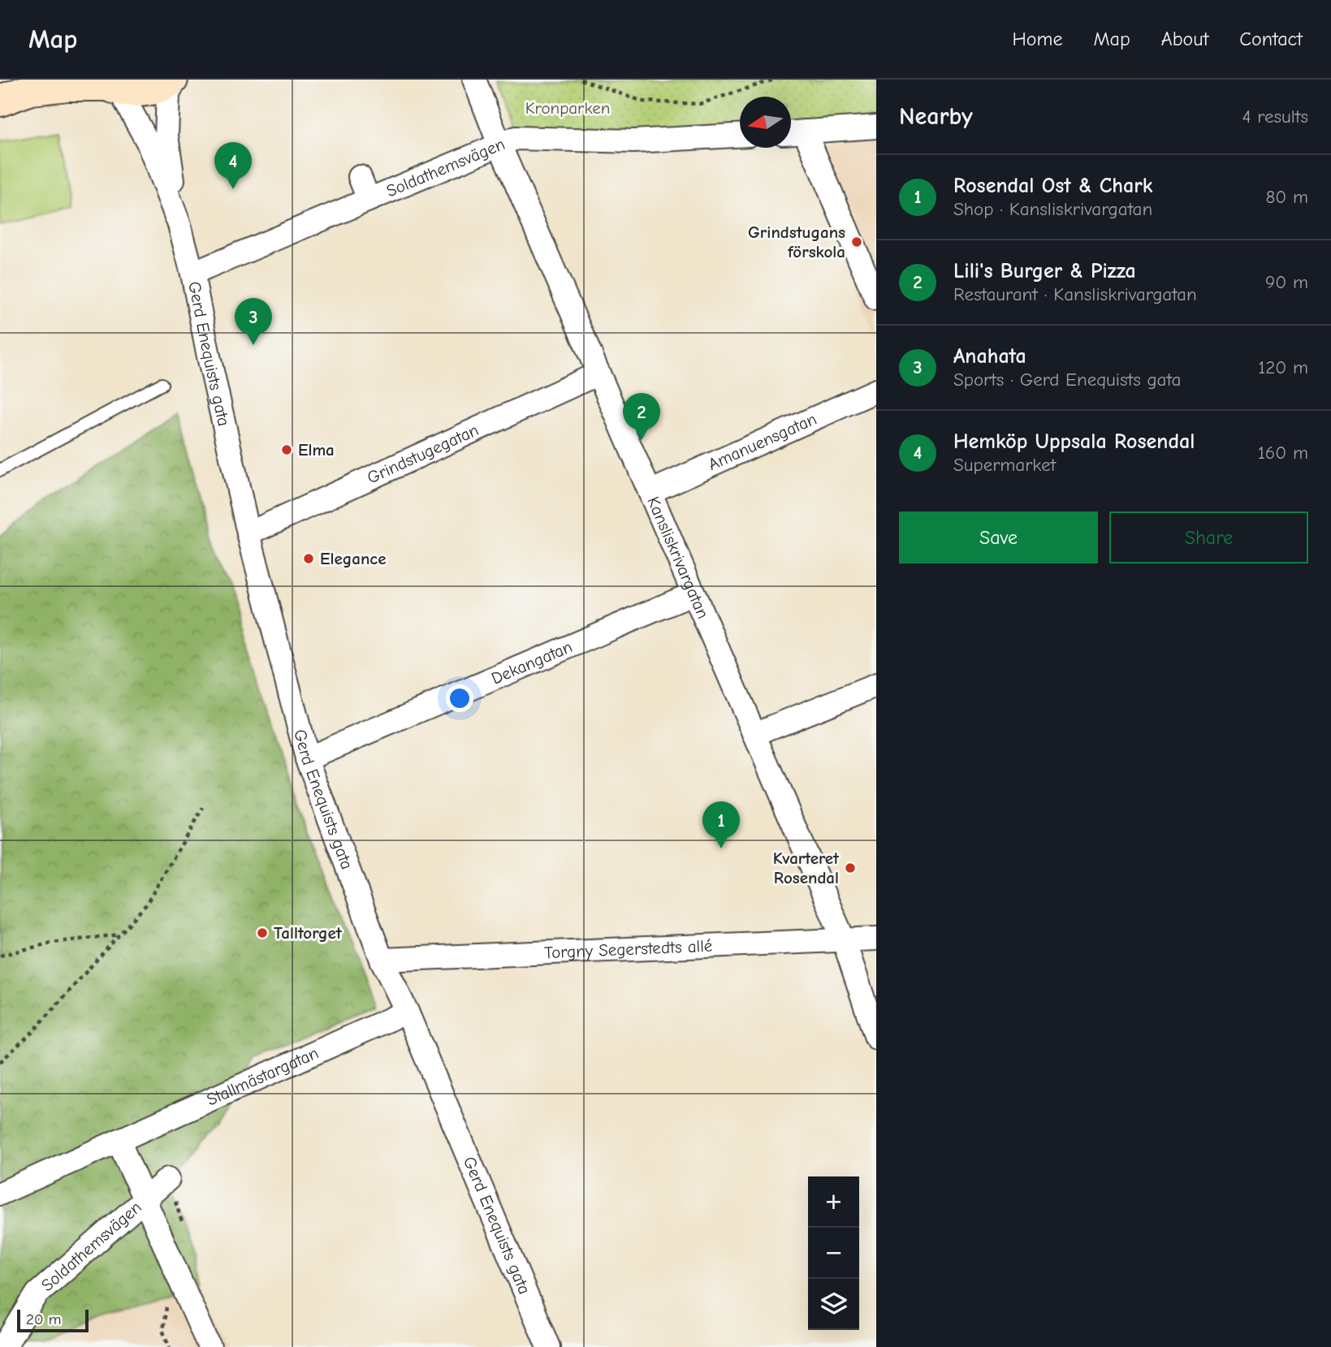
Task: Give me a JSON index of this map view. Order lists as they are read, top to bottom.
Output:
{
  "streets": {
    "street": [
      "Soldathemsvägen",
      "Gerd Enequists gata",
      "Amanuensgatan",
      "Grindstugegatan",
      "Kansliskrivargatan",
      "Dekangatan",
      "Torgny Segerstedts allé",
      "Stallmästargatan"
    ]
  },
  "crossings": [
    ["Soldathemsvägen", "Gerd Enequists gata"],
    ["Soldathemsvägen", "Kansliskrivargatan"],
    ["Gerd Enequists gata", "Grindstugegatan"],
    ["Gerd Enequists gata", "Dekangatan"],
    ["Gerd Enequists gata", "Torgny Segerstedts allé"],
    ["Gerd Enequists gata", "Stallmästargatan"],
    ["Amanuensgatan", "Kansliskrivargatan"],
    ["Grindstugegatan", "Kansliskrivargatan"],
    ["Kansliskrivargatan", "Dekangatan"],
    ["Kansliskrivargatan", "Torgny Segerstedts allé"]
  ],
  "parks": ["Kronparken"],
  "places": [
    "Grindstugans förskola",
    "Elma",
    "Elegance",
    "Kvarteret Rosendal",
    "Talltorget"
  ],
  "scale_bar": "20 m",
  "north": "left",
  "page": {
    "header": "Map",
    "nav": [
      "Home",
      "Map",
      "About",
      "Contact"
    ],
    "heading": ["Nearby", "4 results"],
    "pins": [
      "4",
      "3",
      "2",
      "1"
    ],
    "list": [
      {
        "mark": "1",
        "name": "Rosendal Ost & Chark",
        "note": "Shop · Kansliskrivargatan",
        "value": "80 m"
      },
      {
        "mark": "2",
        "name": "Lili's Burger & Pizza",
        "note": "Restaurant · Kansliskrivargatan",
        "value": "90 m"
      },
      {
        "mark": "3",
        "name": "Anahata",
        "note": "Sports · Gerd Enequists gata",
        "value": "120 m"
      },
      {
        "mark": "4",
        "name": "Hemköp Uppsala Rosendal",
        "note": "Supermarket",
        "value": "160 m"
      }
    ],
    "buttons": ["Save", "Share"],
    "map_buttons": ["+", "−"],
    "scale": "20 m"
  }
}
